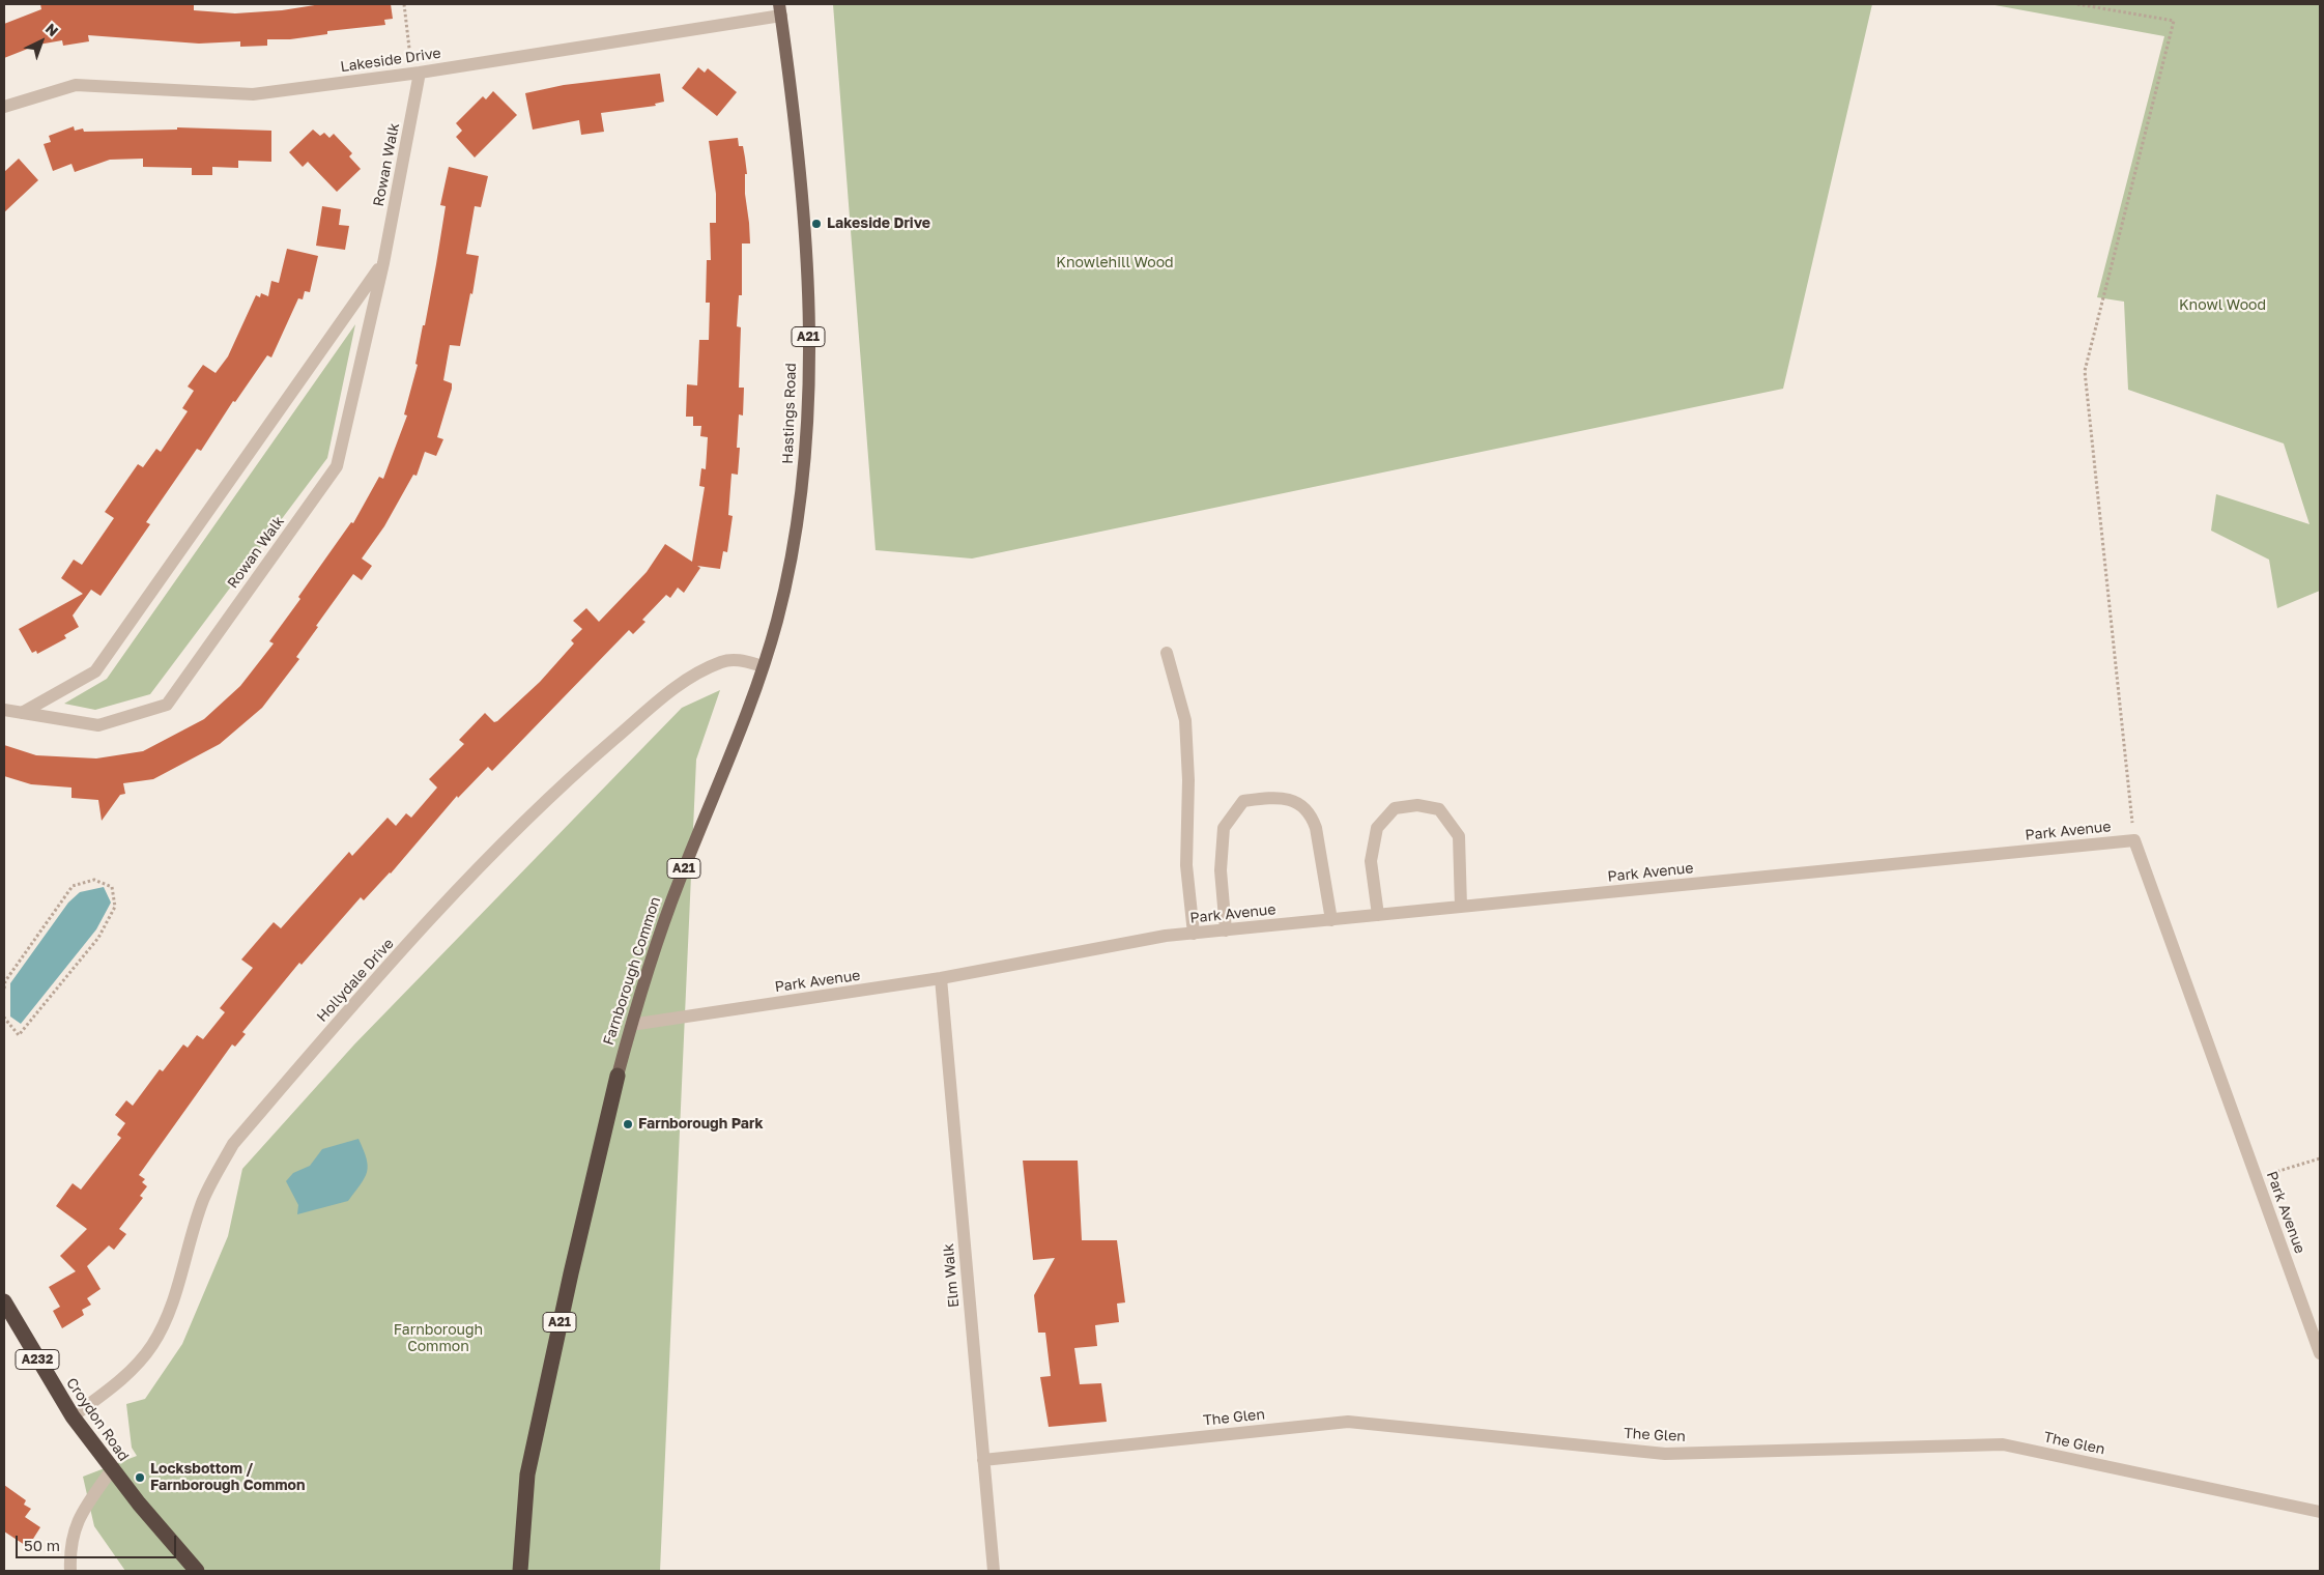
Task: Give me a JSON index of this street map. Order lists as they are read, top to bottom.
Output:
{
  "streets": {
    "highway": [
      "A21",
      "Farnborough Common",
      "A232",
      "Croydon Road"
    ],
    "main road": ["Hastings Road"],
    "street": [
      "Lakeside Drive",
      "Rowan Walk",
      "Park Avenue",
      "Hollydale Drive",
      "Elm Walk",
      "The Glen"
    ]
  },
  "crossings": [
    ["Lakeside Drive", "Rowan Walk"],
    ["Lakeside Drive", "Hastings Road"],
    ["Hastings Road", "Farnborough Common"],
    ["Hastings Road", "Hollydale Drive"],
    ["Park Avenue", "Farnborough Common"],
    ["Park Avenue", "Elm Walk"],
    ["Farnborough Common", "Hollydale Drive"],
    ["Hollydale Drive", "Croydon Road"],
    ["Elm Walk", "The Glen"]
  ],
  "parks": ["Knowlehill Wood", "Knowl Wood", "Farnborough Common"],
  "places": ["Lakeside Drive", "Farnborough Park", "Locksbottom / Farnborough Common"],
  "scale_bar": "50 m",
  "north": "top right"
}
